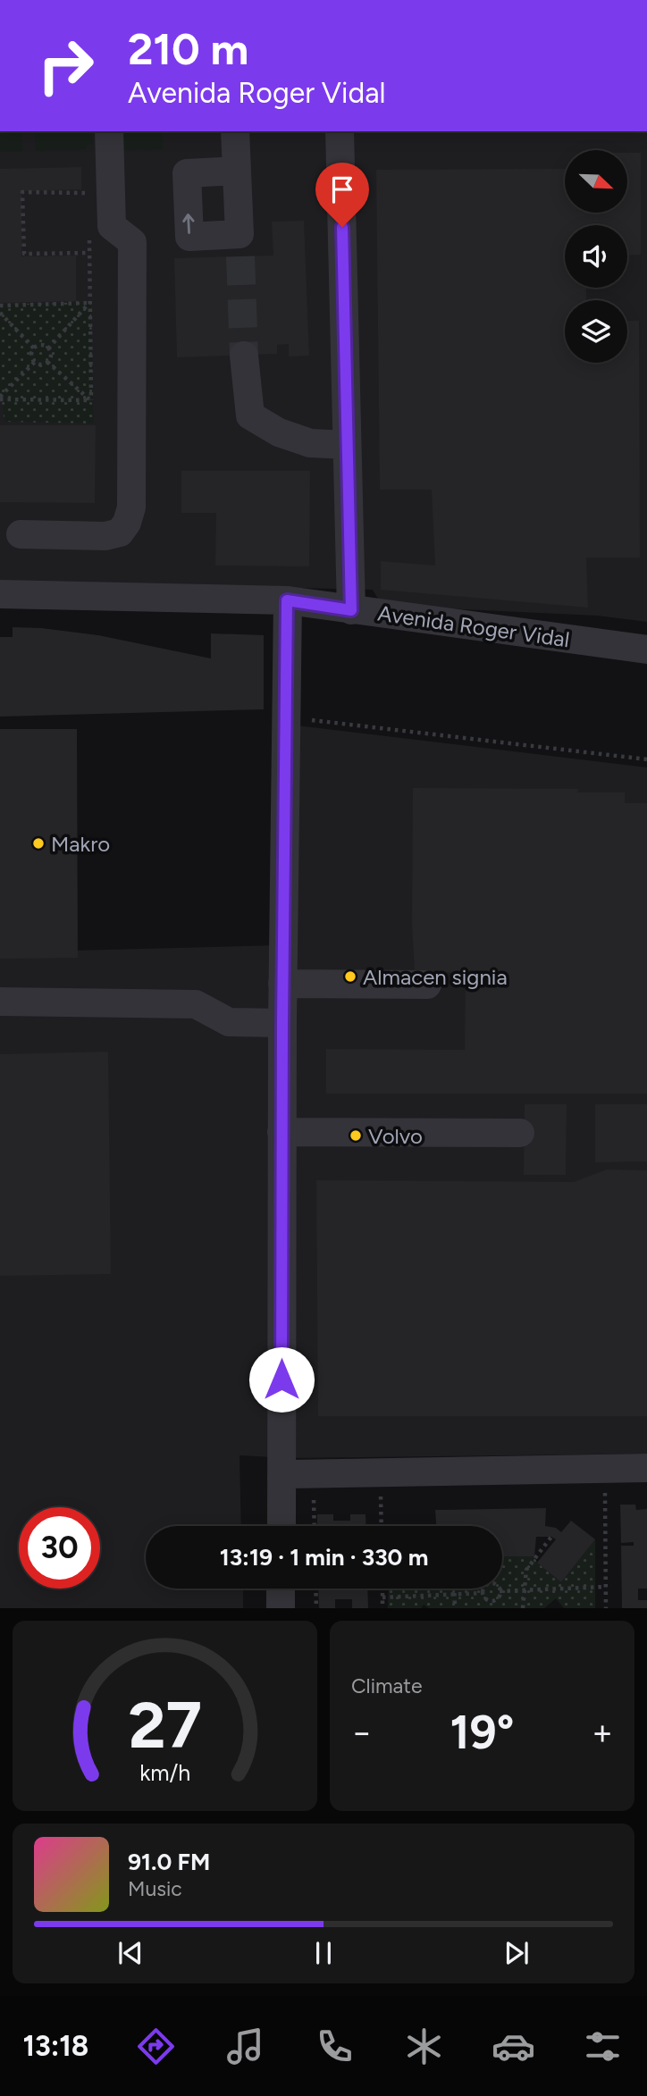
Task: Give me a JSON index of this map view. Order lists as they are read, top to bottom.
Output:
{
  "streets": {
    "street": ["Avenida Roger Vidal"]
  },
  "places": ["Makro", "Almacen signia", "Volvo"],
  "north": "bottom right",
  "page": {
    "turn": ["210 m", "Avenida Roger Vidal"],
    "limit": "30",
    "trip": "13:19 · 1 min · 330 m",
    "tile": "Climate",
    "heat": ["−", "19°", "+"],
    "song": ["91.0 FM", "Music"],
    "tabs": "13:18",
    "gauge": ["27", "km/h"]
  }
}
